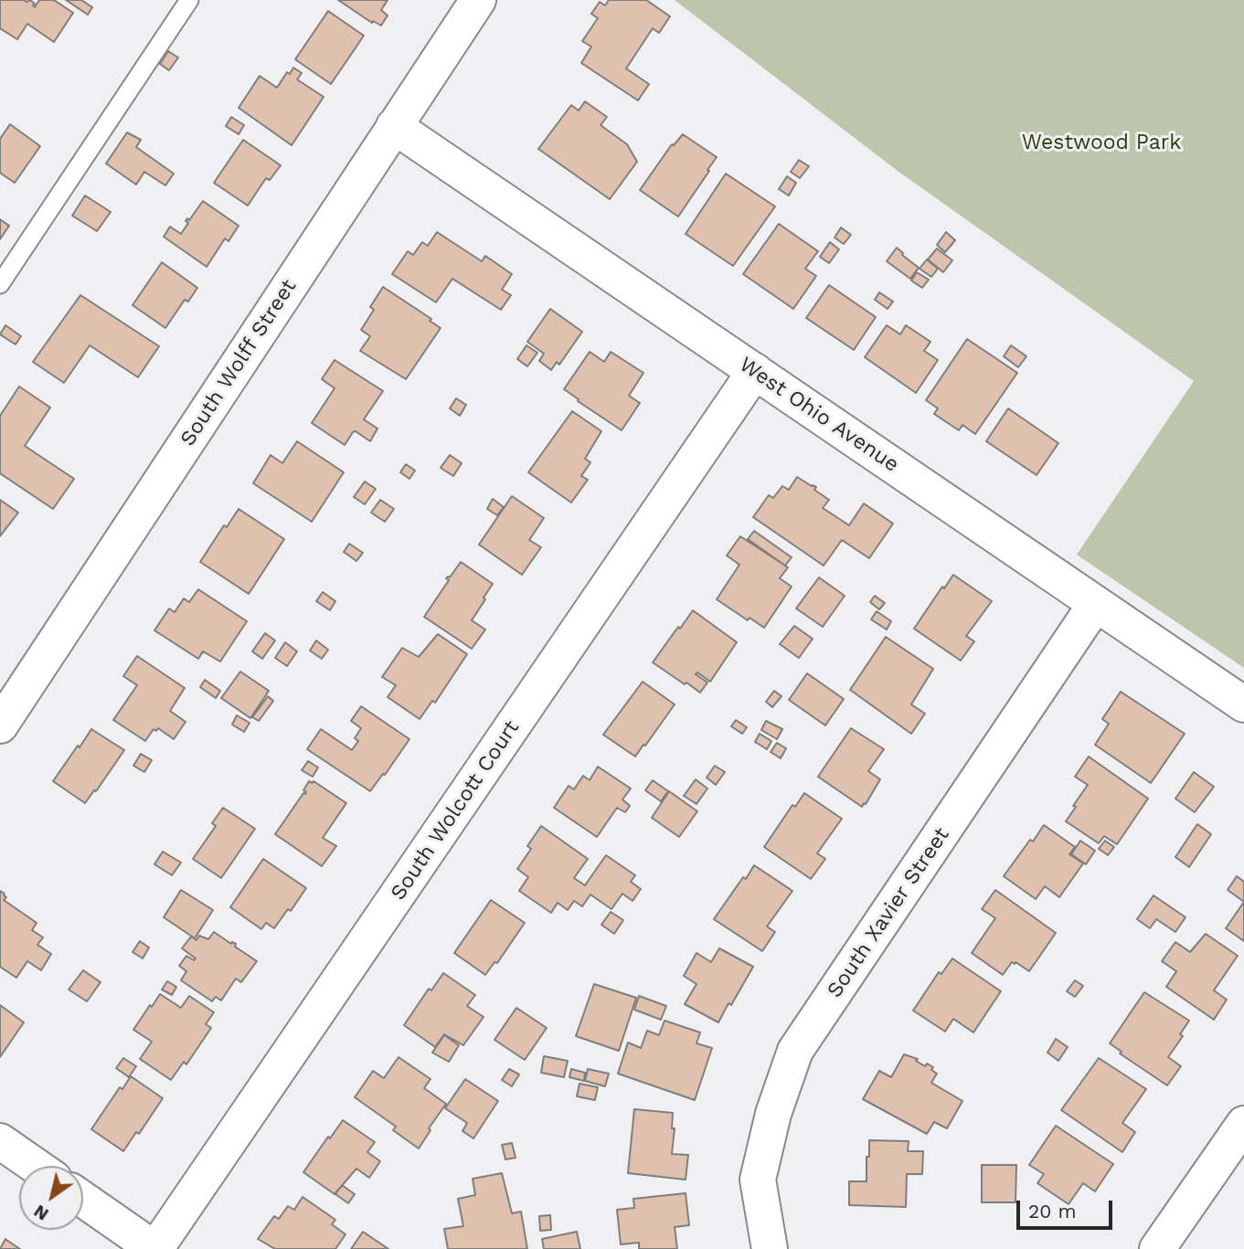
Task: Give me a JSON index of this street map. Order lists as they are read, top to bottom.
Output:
{
  "streets": {
    "street": [
      "South Wolff Street",
      "West Ohio Avenue",
      "South Wolcott Court",
      "South Xavier Street"
    ]
  },
  "crossings": [
    ["South Wolff Street", "West Ohio Avenue"],
    ["West Ohio Avenue", "South Wolcott Court"],
    ["West Ohio Avenue", "South Xavier Street"]
  ],
  "parks": ["Westwood Park"],
  "scale_bar": "20 m",
  "north": "bottom left"
}
